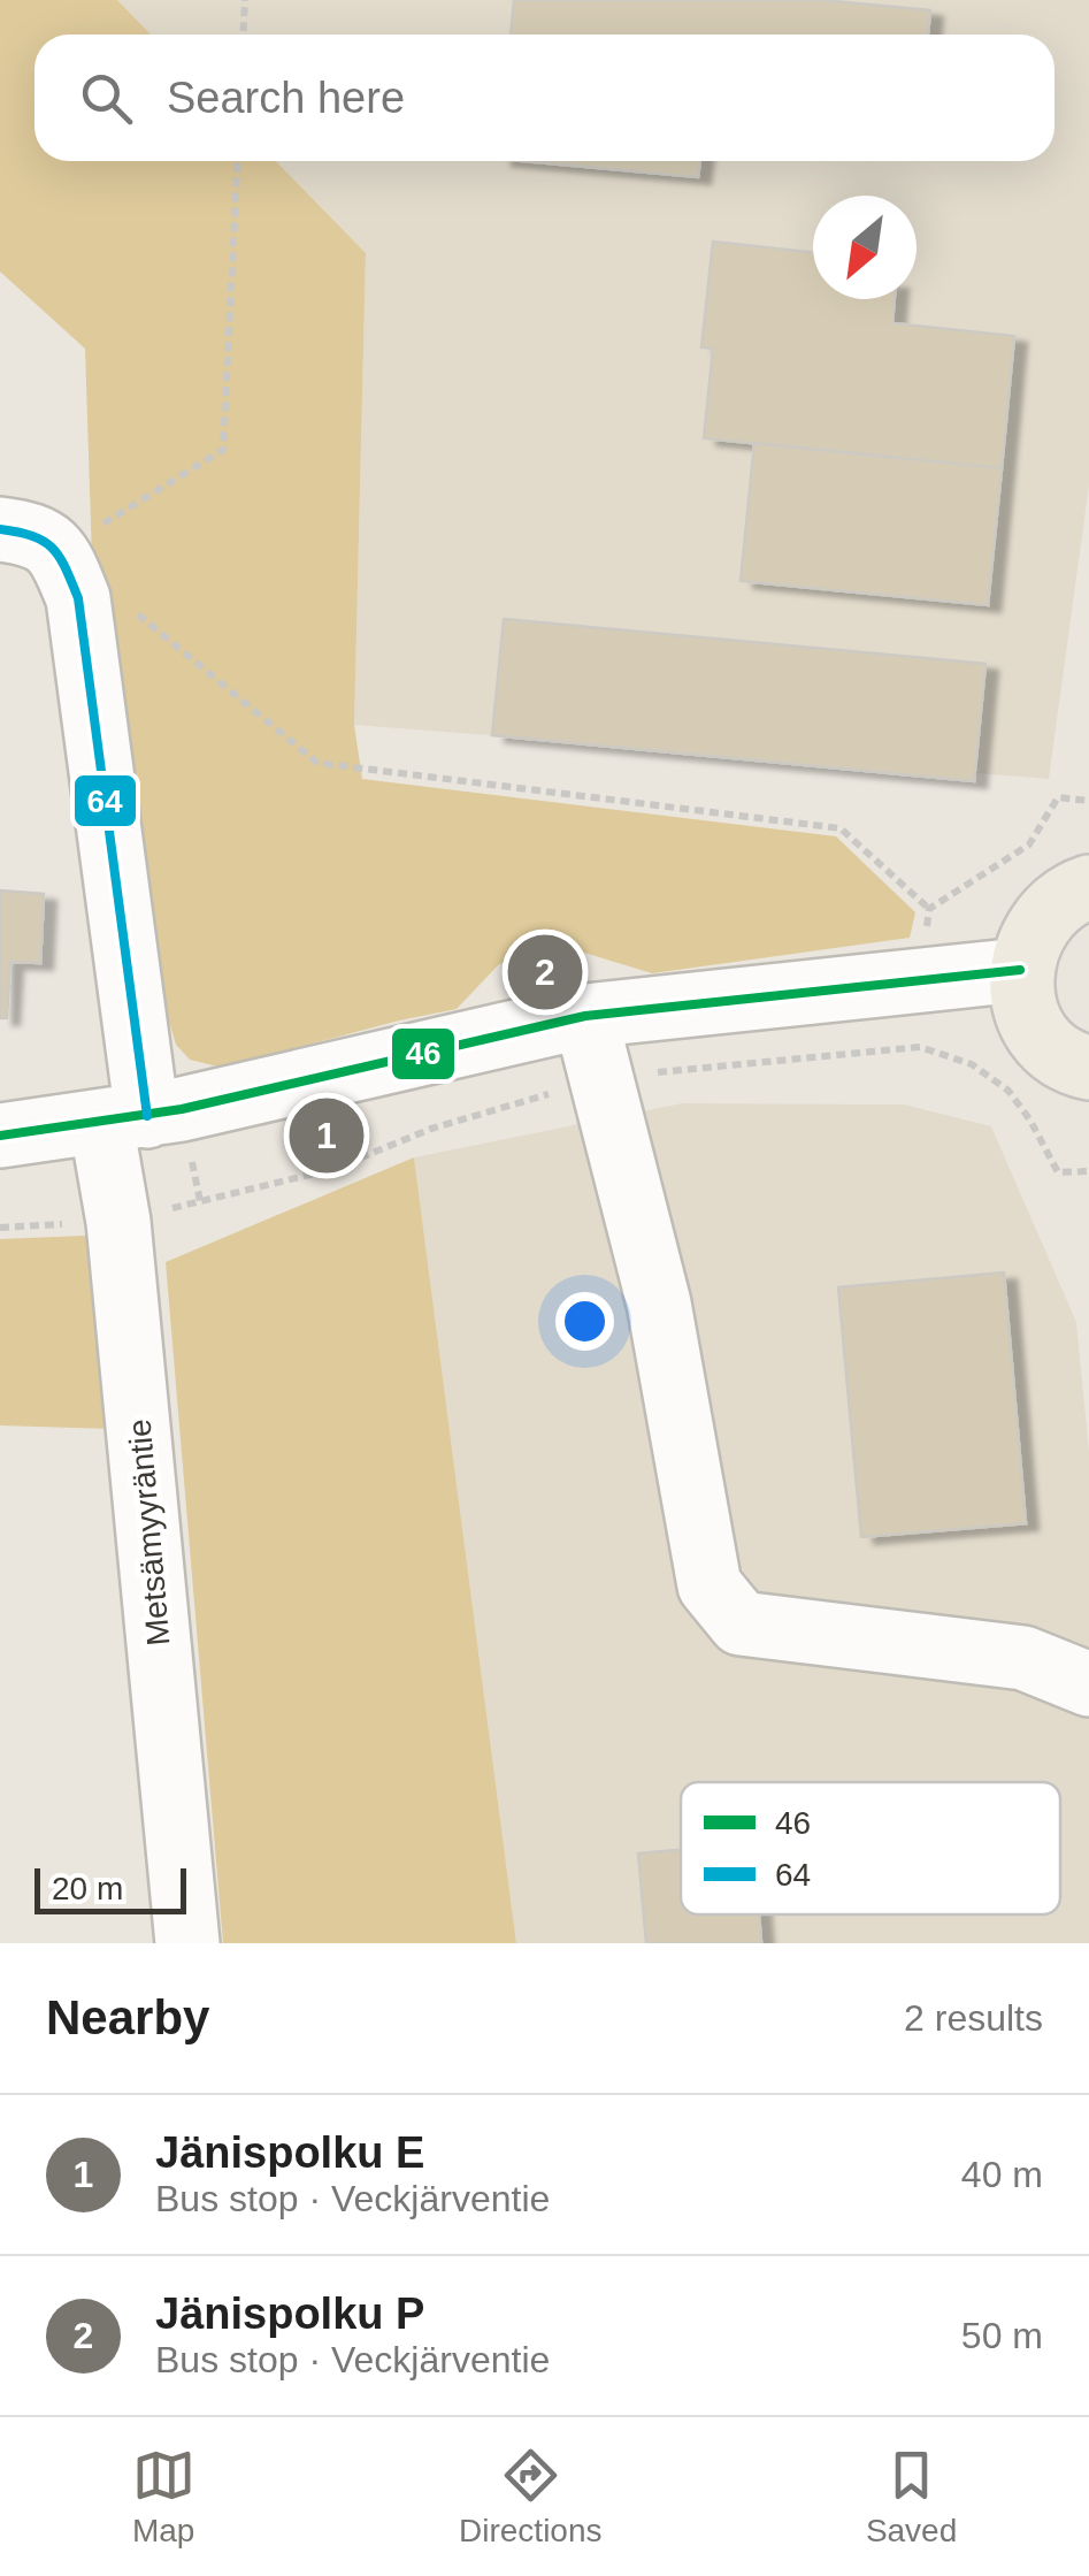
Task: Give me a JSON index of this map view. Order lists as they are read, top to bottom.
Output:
{
  "streets": {
    "street": ["Metsämyyräntie"]
  },
  "lines": ["transit line 64", "transit line 46"],
  "legend": ["46", "64"],
  "scale_bar": "20 m",
  "north": "bottom left",
  "page": {
    "search": "Search here",
    "pins": ["2", "1"],
    "scale": "20 m",
    "heading": ["Nearby", "2 results"],
    "list": [
      {
        "mark": "1",
        "name": "Jänispolku E",
        "note": "Bus stop · Veckjärventie",
        "value": "40 m"
      },
      {
        "mark": "2",
        "name": "Jänispolku P",
        "note": "Bus stop · Veckjärventie",
        "value": "50 m"
      }
    ],
    "nav": ["Map", "Directions", "Saved"]
  }
}
